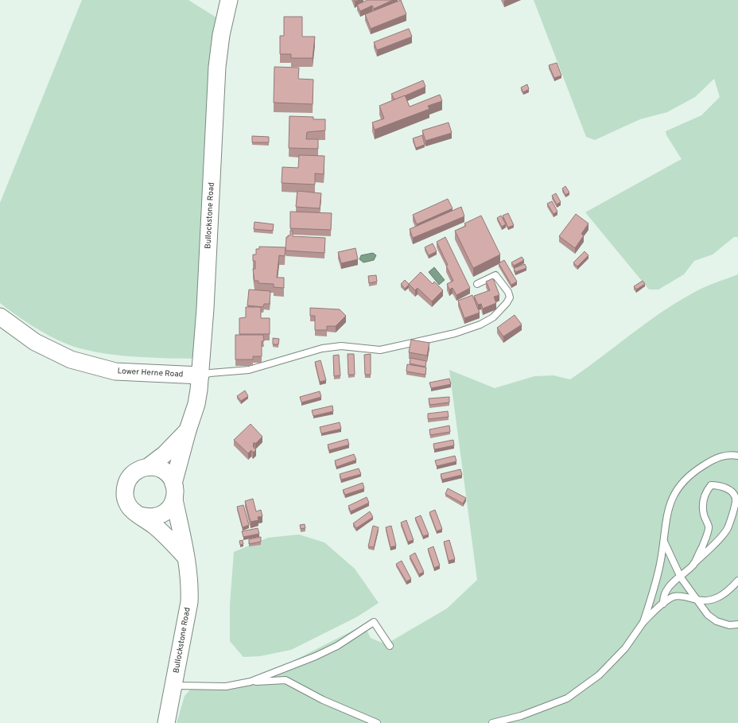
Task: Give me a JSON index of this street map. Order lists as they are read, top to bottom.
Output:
{
  "streets": {
    "street": ["Bullockstone Road", "Lower Herne Road"]
  },
  "crossings": [
    ["Bullockstone Road", "Lower Herne Road"]
  ]
}
